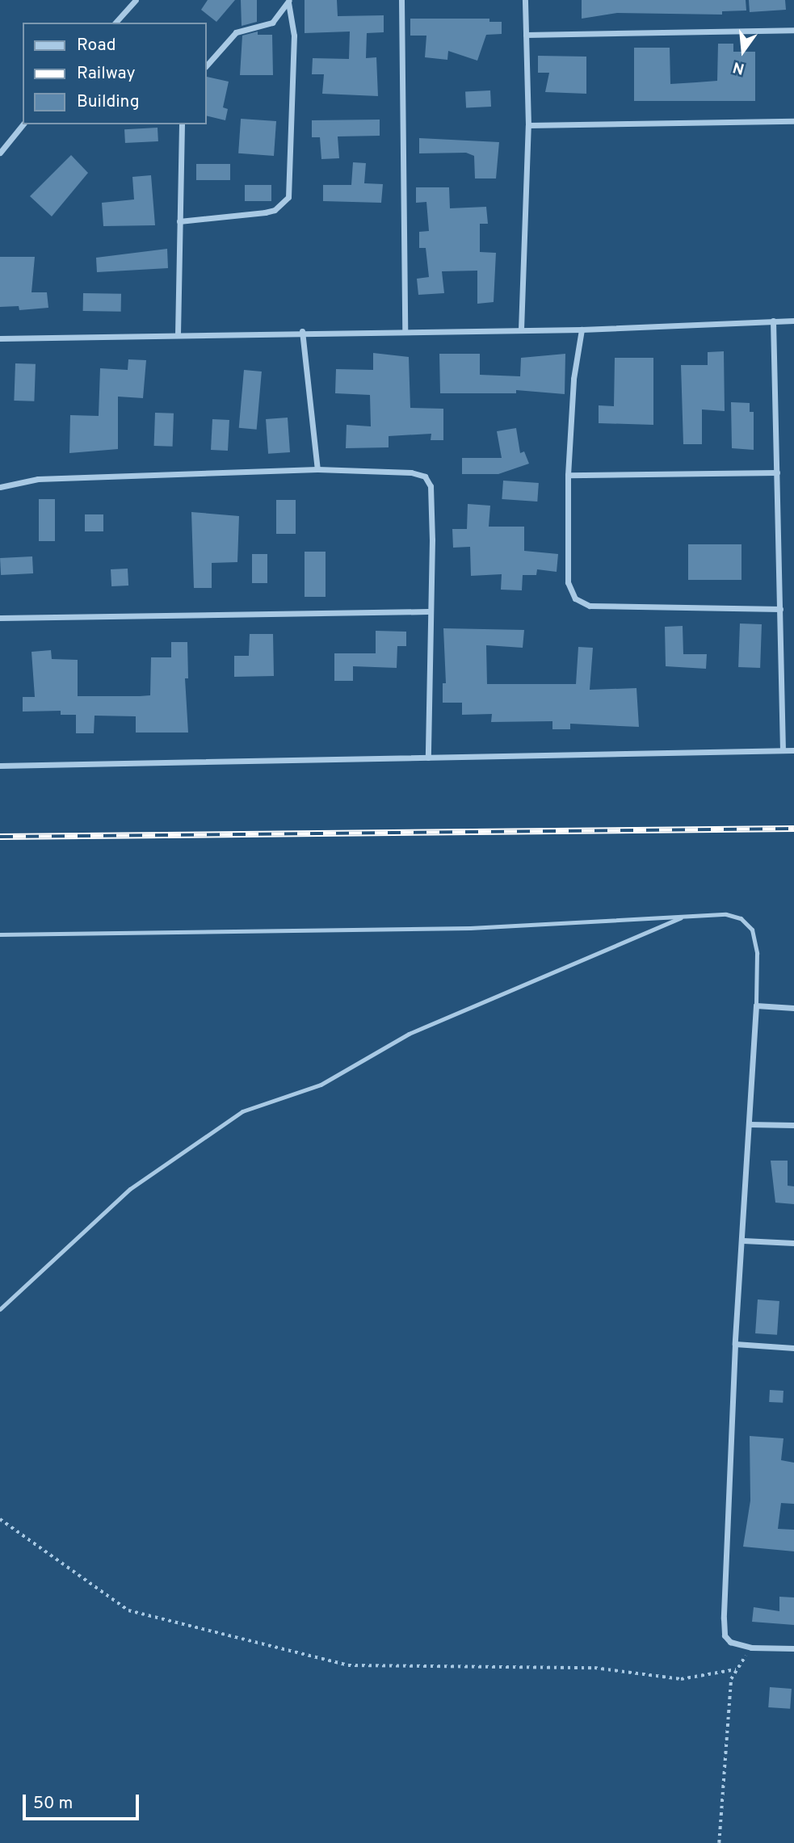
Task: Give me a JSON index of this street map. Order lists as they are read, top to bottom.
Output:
{
  "legend": ["Road", "Railway", "Building"],
  "scale_bar": "50 m",
  "north": "bottom"
}
